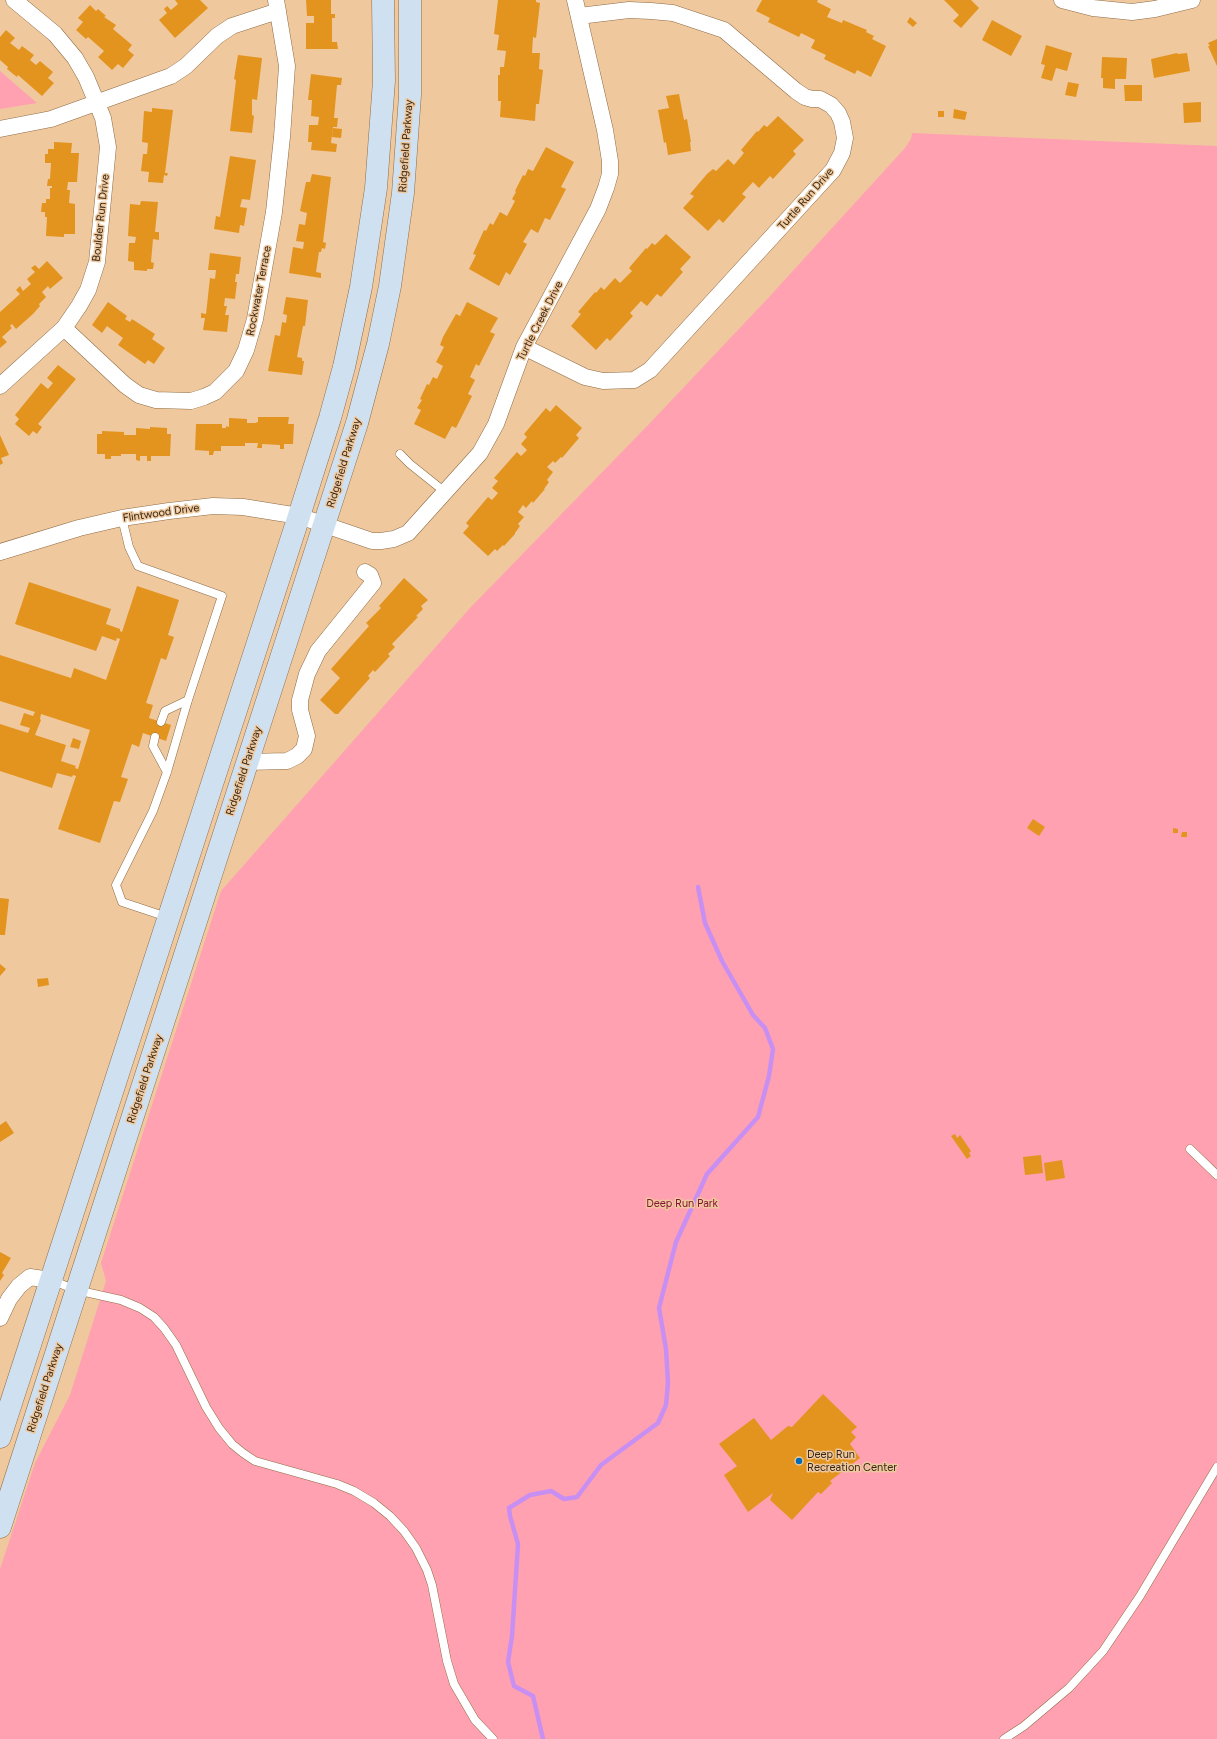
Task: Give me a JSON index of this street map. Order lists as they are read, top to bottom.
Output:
{
  "streets": {
    "main road": ["Ridgefield Parkway"],
    "street": [
      "Turtle Run Drive",
      "Boulder Run Drive",
      "Rockwater Terrace",
      "Turtle Creek Drive",
      "Flintwood Drive"
    ]
  },
  "crossings": [
    ["Ridgefield Parkway", "Turtle Creek Drive"],
    ["Ridgefield Parkway", "Flintwood Drive"],
    ["Turtle Run Drive", "Turtle Creek Drive"],
    ["Boulder Run Drive", "Rockwater Terrace"],
    ["Turtle Creek Drive", "Flintwood Drive"]
  ],
  "parks": ["Deep Run Park"],
  "places": ["Deep Run Recreation Center"]
}
